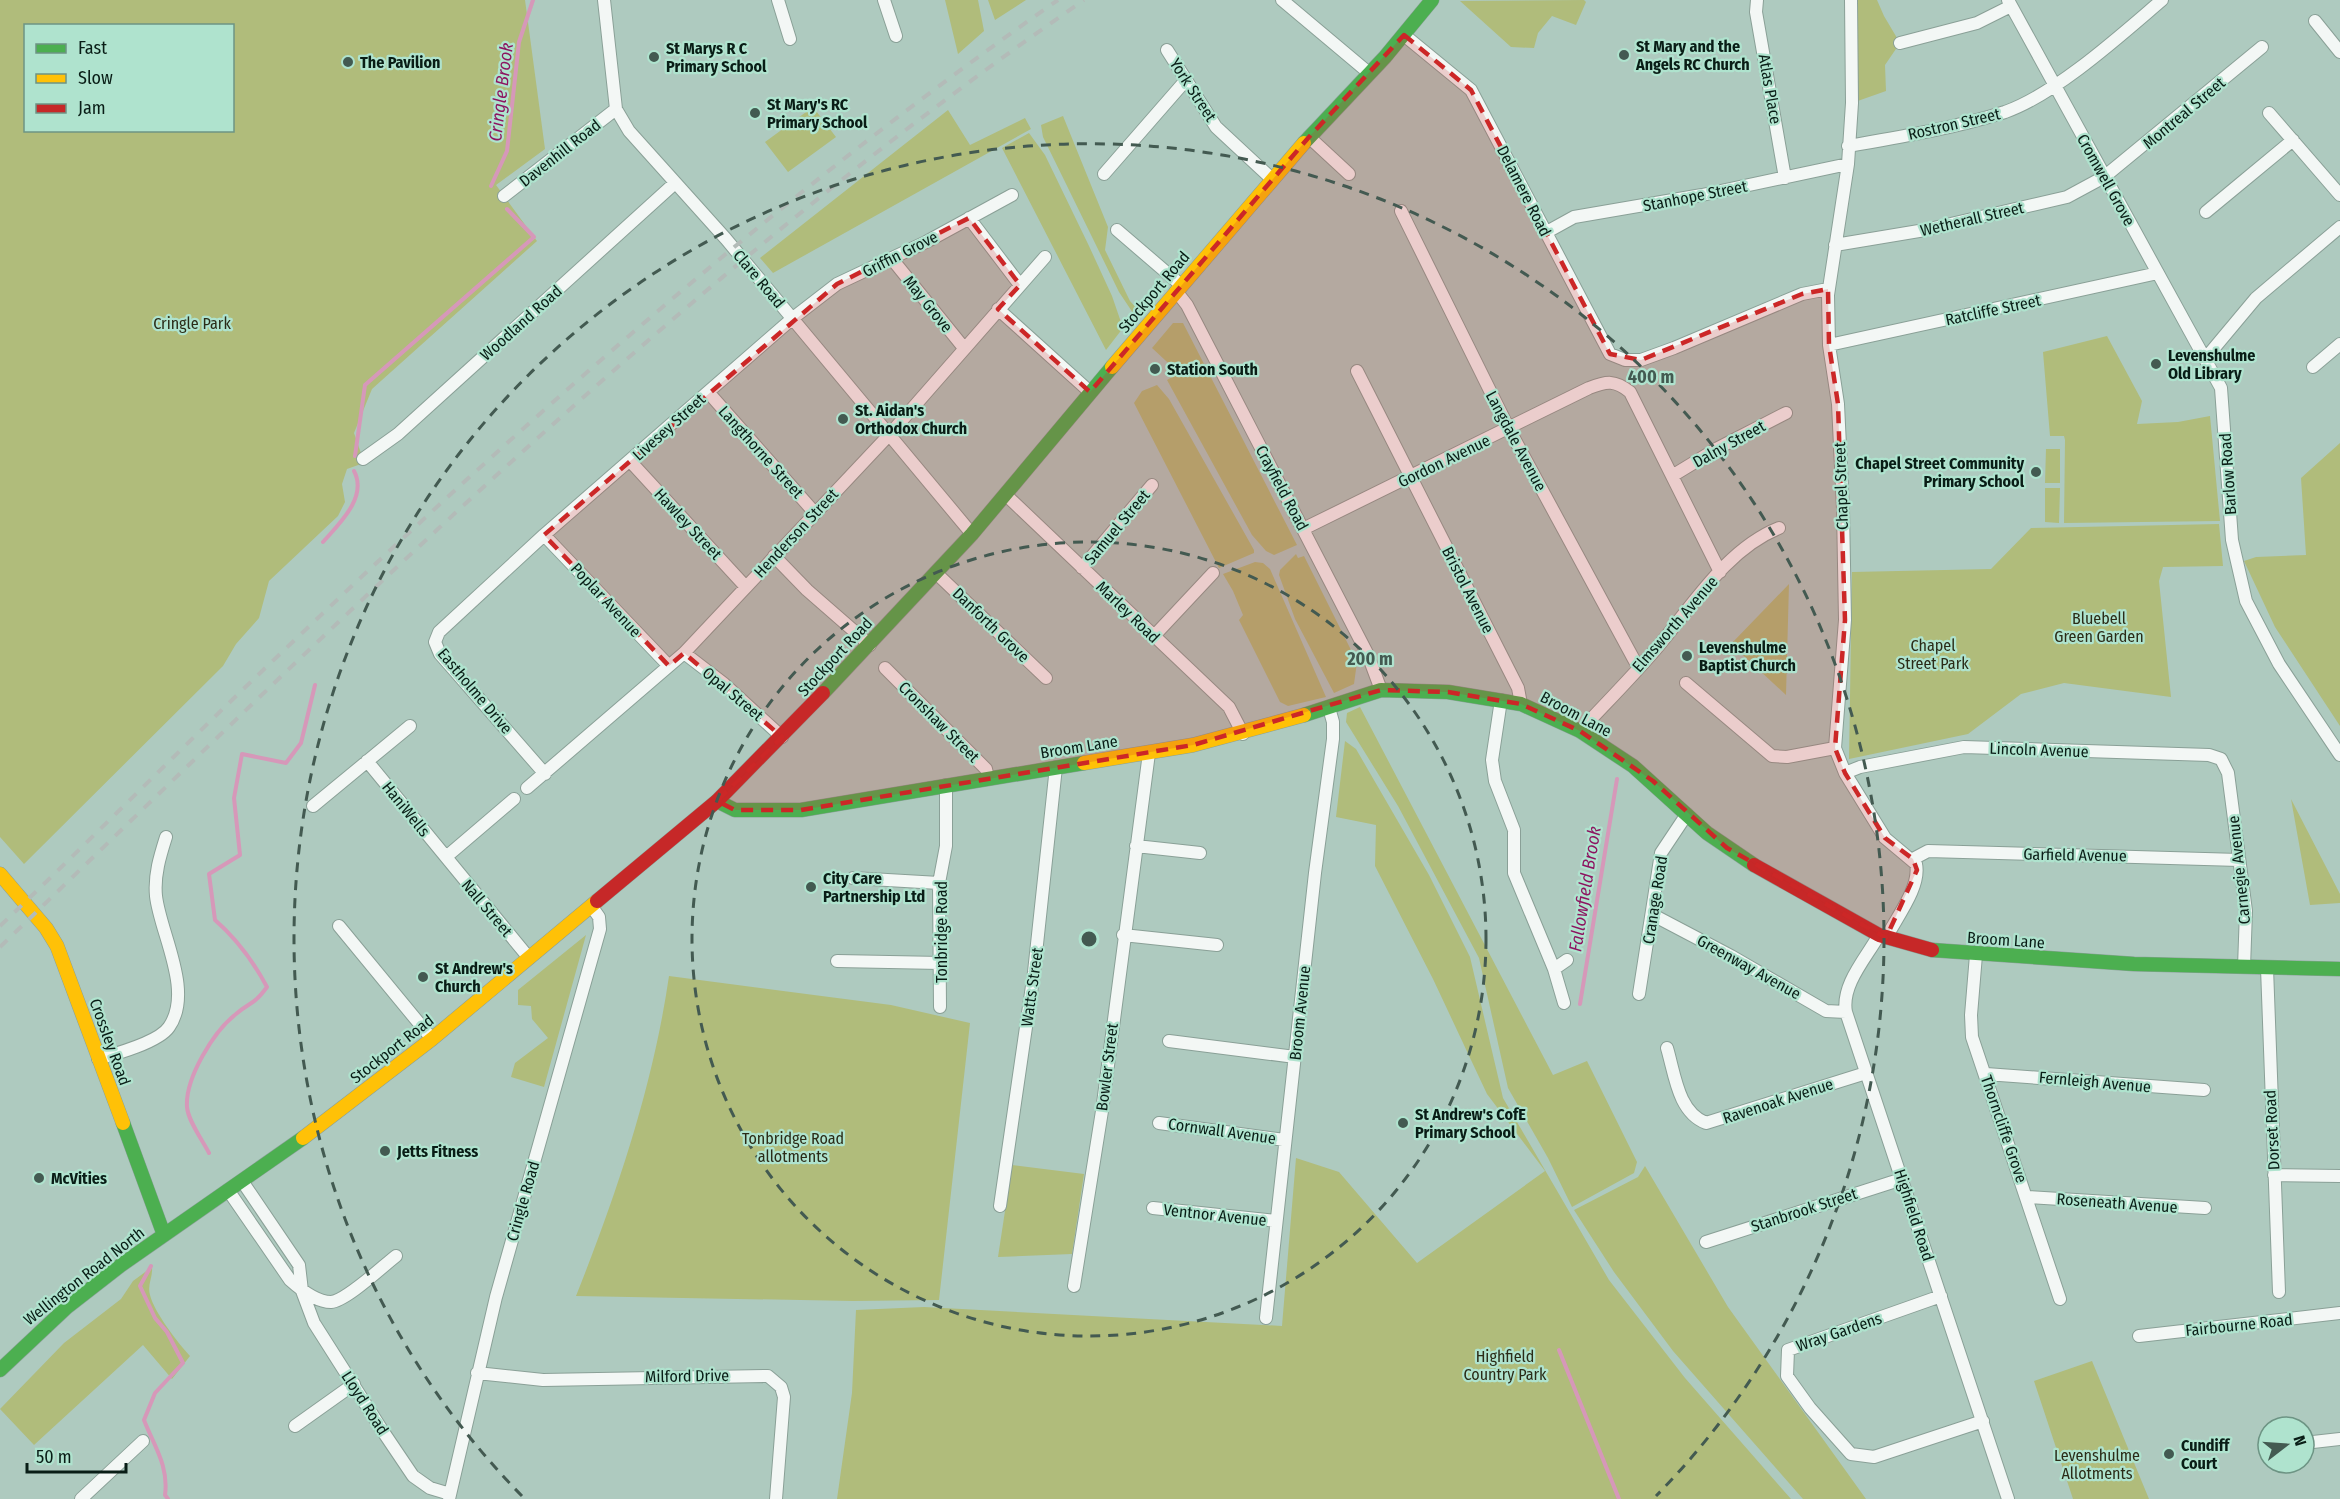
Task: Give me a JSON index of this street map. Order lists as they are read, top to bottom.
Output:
{
  "streets": {
    "main road": [
      "Stockport Road",
      "Broom Lane",
      "Crossley Road",
      "Wellington Road North"
    ],
    "street": [
      "Atlas Place",
      "York Street",
      "Montreal Street",
      "Rostron Street",
      "Davenhill Road",
      "Cromwell Grove",
      "Delamere Road",
      "Stanhope Street",
      "Wetherall Street",
      "Griffin Grove",
      "Clare Road",
      "May Grove",
      "Ratcliffe Street",
      "Woodland Road",
      "Livesey Street",
      "Langdale Avenue",
      "Dalny Street",
      "Langthorne Street",
      "Gordon Avenue",
      "Barlow Road",
      "Chapel Street",
      "Crayfield Road",
      "Hawley Street",
      "Samuel Street",
      "Henderson Street",
      "Bristol Avenue",
      "Poplar Avenue",
      "Marley Road",
      "Elmsworth Avenue",
      "Danforth Grove",
      "Eastholme Drive",
      "Opal Street",
      "Cronshaw Street",
      "Lincoln Avenue",
      "HaniWells",
      "Garfield Avenue",
      "Carnegie Avenue",
      "Cranage Road",
      "Nall Street",
      "Tonbridge Road",
      "Greenway Avenue",
      "Watts Street",
      "Broom Avenue",
      "Bowler Street",
      "Fernleigh Avenue",
      "Ravenoak Avenue",
      "Thorncliffe Grove",
      "Dorset Road",
      "Cornwall Avenue",
      "Cringle Road",
      "Roseneath Avenue",
      "Stanbrook Street",
      "Ventnor Avenue",
      "Highfield Road",
      "Fairbourne Road",
      "Wray Gardens",
      "Milford Drive",
      "Lloyd Road"
    ]
  },
  "crossings": [
    ["Atlas Place", "Stanhope Street"],
    ["York Street", "Stockport Road"],
    ["Montreal Street", "Cromwell Grove"],
    ["Montreal Street", "Wetherall Street"],
    ["Rostron Street", "Cromwell Grove"],
    ["Rostron Street", "Chapel Street"],
    ["Davenhill Road", "Clare Road"],
    ["Cromwell Grove", "Wetherall Street"],
    ["Cromwell Grove", "Ratcliffe Street"],
    ["Cromwell Grove", "Barlow Road"],
    ["Delamere Road", "Stanhope Street"],
    ["Delamere Road", "Stockport Road"],
    ["Delamere Road", "Chapel Street"],
    ["Stanhope Street", "Chapel Street"],
    ["Wetherall Street", "Chapel Street"],
    ["Griffin Grove", "Clare Road"],
    ["Griffin Grove", "May Grove"],
    ["Griffin Grove", "Livesey Street"],
    ["Clare Road", "Stockport Road"],
    ["Clare Road", "Woodland Road"],
    ["Clare Road", "Livesey Street"],
    ["Clare Road", "Henderson Street"],
    ["Stockport Road", "Crayfield Road"],
    ["Stockport Road", "Marley Road"],
    ["Stockport Road", "Danforth Grove"],
    ["Stockport Road", "Opal Street"],
    ["Stockport Road", "Broom Lane"],
    ["Stockport Road", "Nall Street"],
    ["Stockport Road", "Crossley Road"],
    ["Stockport Road", "Cringle Road"],
    ["Stockport Road", "Wellington Road North"],
    ["Stockport Road", "Lloyd Road"],
    ["May Grove", "Henderson Street"],
    ["Ratcliffe Street", "Chapel Street"],
    ["Livesey Street", "Langthorne Street"],
    ["Livesey Street", "Hawley Street"],
    ["Livesey Street", "Poplar Avenue"],
    ["Livesey Street", "Eastholme Drive"],
    ["Langdale Avenue", "Gordon Avenue"],
    ["Langdale Avenue", "Elmsworth Avenue"],
    ["Dalny Street", "Gordon Avenue"],
    ["Langthorne Street", "Henderson Street"],
    ["Gordon Avenue", "Crayfield Road"],
    ["Gordon Avenue", "Bristol Avenue"],
    ["Chapel Street", "Lincoln Avenue"],
    ["Chapel Street", "Garfield Avenue"],
    ["Crayfield Road", "Broom Lane"],
    ["Hawley Street", "Henderson Street"],
    ["Samuel Street", "Marley Road"],
    ["Henderson Street", "Poplar Avenue"],
    ["Henderson Street", "Eastholme Drive"],
    ["Henderson Street", "Opal Street"],
    ["Bristol Avenue", "Broom Lane"],
    ["Poplar Avenue", "Eastholme Drive"],
    ["Marley Road", "Broom Lane"],
    ["Elmsworth Avenue", "Broom Lane"],
    ["Broom Lane", "Cronshaw Street"],
    ["Broom Lane", "Carnegie Avenue"],
    ["Broom Lane", "Cranage Road"],
    ["Broom Lane", "Tonbridge Road"],
    ["Broom Lane", "Watts Street"],
    ["Broom Lane", "Broom Avenue"],
    ["Broom Lane", "Bowler Street"],
    ["Broom Lane", "Thorncliffe Grove"],
    ["Broom Lane", "Dorset Road"],
    ["Broom Lane", "Highfield Road"],
    ["Lincoln Avenue", "Carnegie Avenue"],
    ["HaniWells", "Nall Street"],
    ["Garfield Avenue", "Carnegie Avenue"],
    ["Cranage Road", "Greenway Avenue"],
    ["Greenway Avenue", "Highfield Road"],
    ["Broom Avenue", "Cornwall Avenue"],
    ["Broom Avenue", "Ventnor Avenue"],
    ["Crossley Road", "Wellington Road North"],
    ["Fernleigh Avenue", "Thorncliffe Grove"],
    ["Ravenoak Avenue", "Highfield Road"],
    ["Thorncliffe Grove", "Roseneath Avenue"],
    ["Cringle Road", "Milford Drive"],
    ["Cringle Road", "Lloyd Road"],
    ["Stanbrook Street", "Highfield Road"],
    ["Highfield Road", "Wray Gardens"]
  ],
  "water": ["Cringle Brook", "Fallowfield Brook"],
  "parks": [
    "Cringle Park",
    "Bluebell Green Garden",
    "Chapel Street Park",
    "Tonbridge Road allotments",
    "Highfield Country Park",
    "Levenshulme Allotments"
  ],
  "places": [
    "St Mary and the Angels RC Church",
    "St Marys R C Primary School",
    "The Pavilion",
    "St Mary's RC Primary School",
    "Levenshulme Old Library",
    "Station South",
    "St. Aidan's Orthodox Church",
    "Chapel Street Community Primary School",
    "Levenshulme Baptist Church",
    "City Care Partnership Ltd",
    "St Andrew's Church",
    "St Andrew's CofE Primary School",
    "Jetts Fitness",
    "McVities",
    "Cundiff Court"
  ],
  "legend": ["Fast", "Slow", "Jam"],
  "scale_bar": "50 m",
  "north": "right",
  "rings": ["400 m", "200 m"]
}
